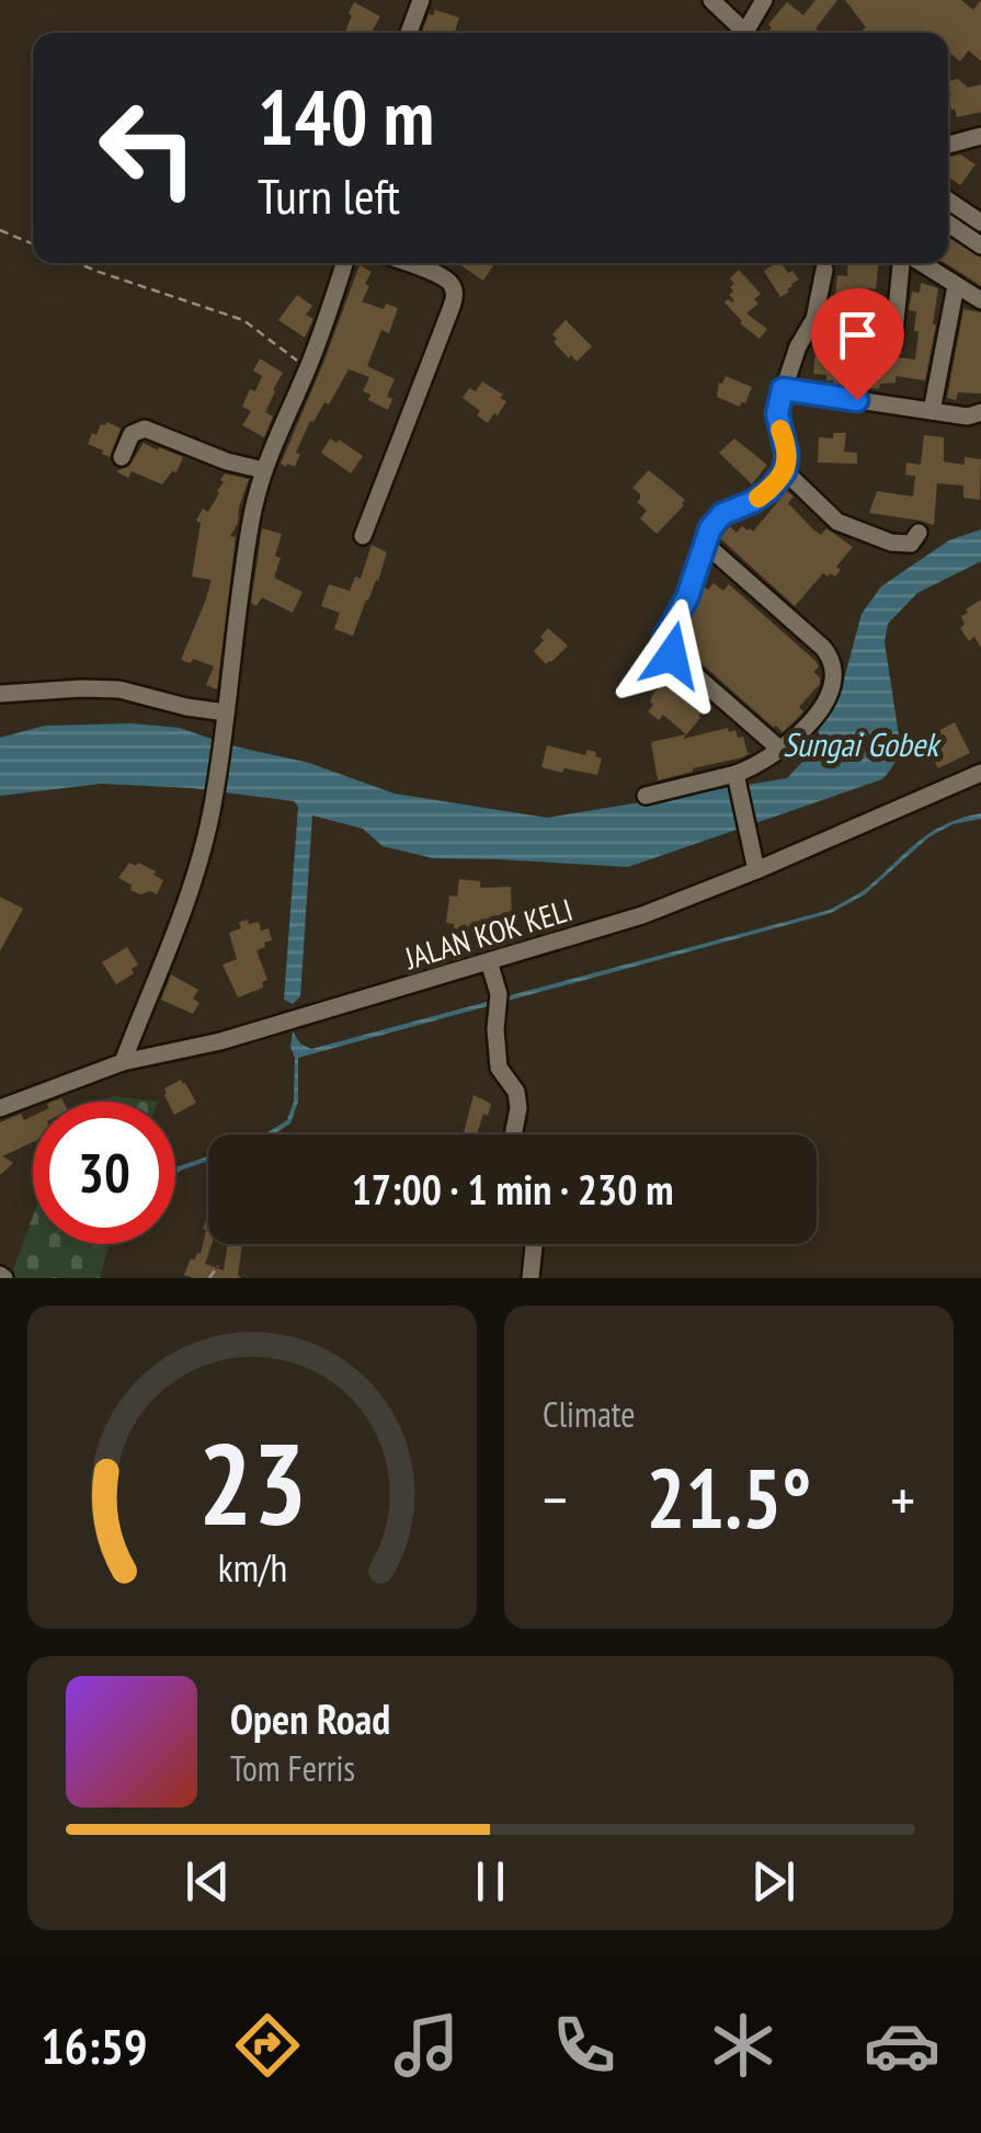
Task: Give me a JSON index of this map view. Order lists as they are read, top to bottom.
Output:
{
  "streets": {
    "street": ["JALAN KOK KELI"]
  },
  "water": ["Sungai Gobek"],
  "page": {
    "turn": ["140 m", "Turn left"],
    "limit": "30",
    "trip": "17:00 · 1 min · 230 m",
    "tile": "Climate",
    "heat": ["−", "21.5°", "+"],
    "song": ["Open Road", "Tom Ferris"],
    "tabs": "16:59",
    "gauge": ["23", "km/h"]
  }
}
